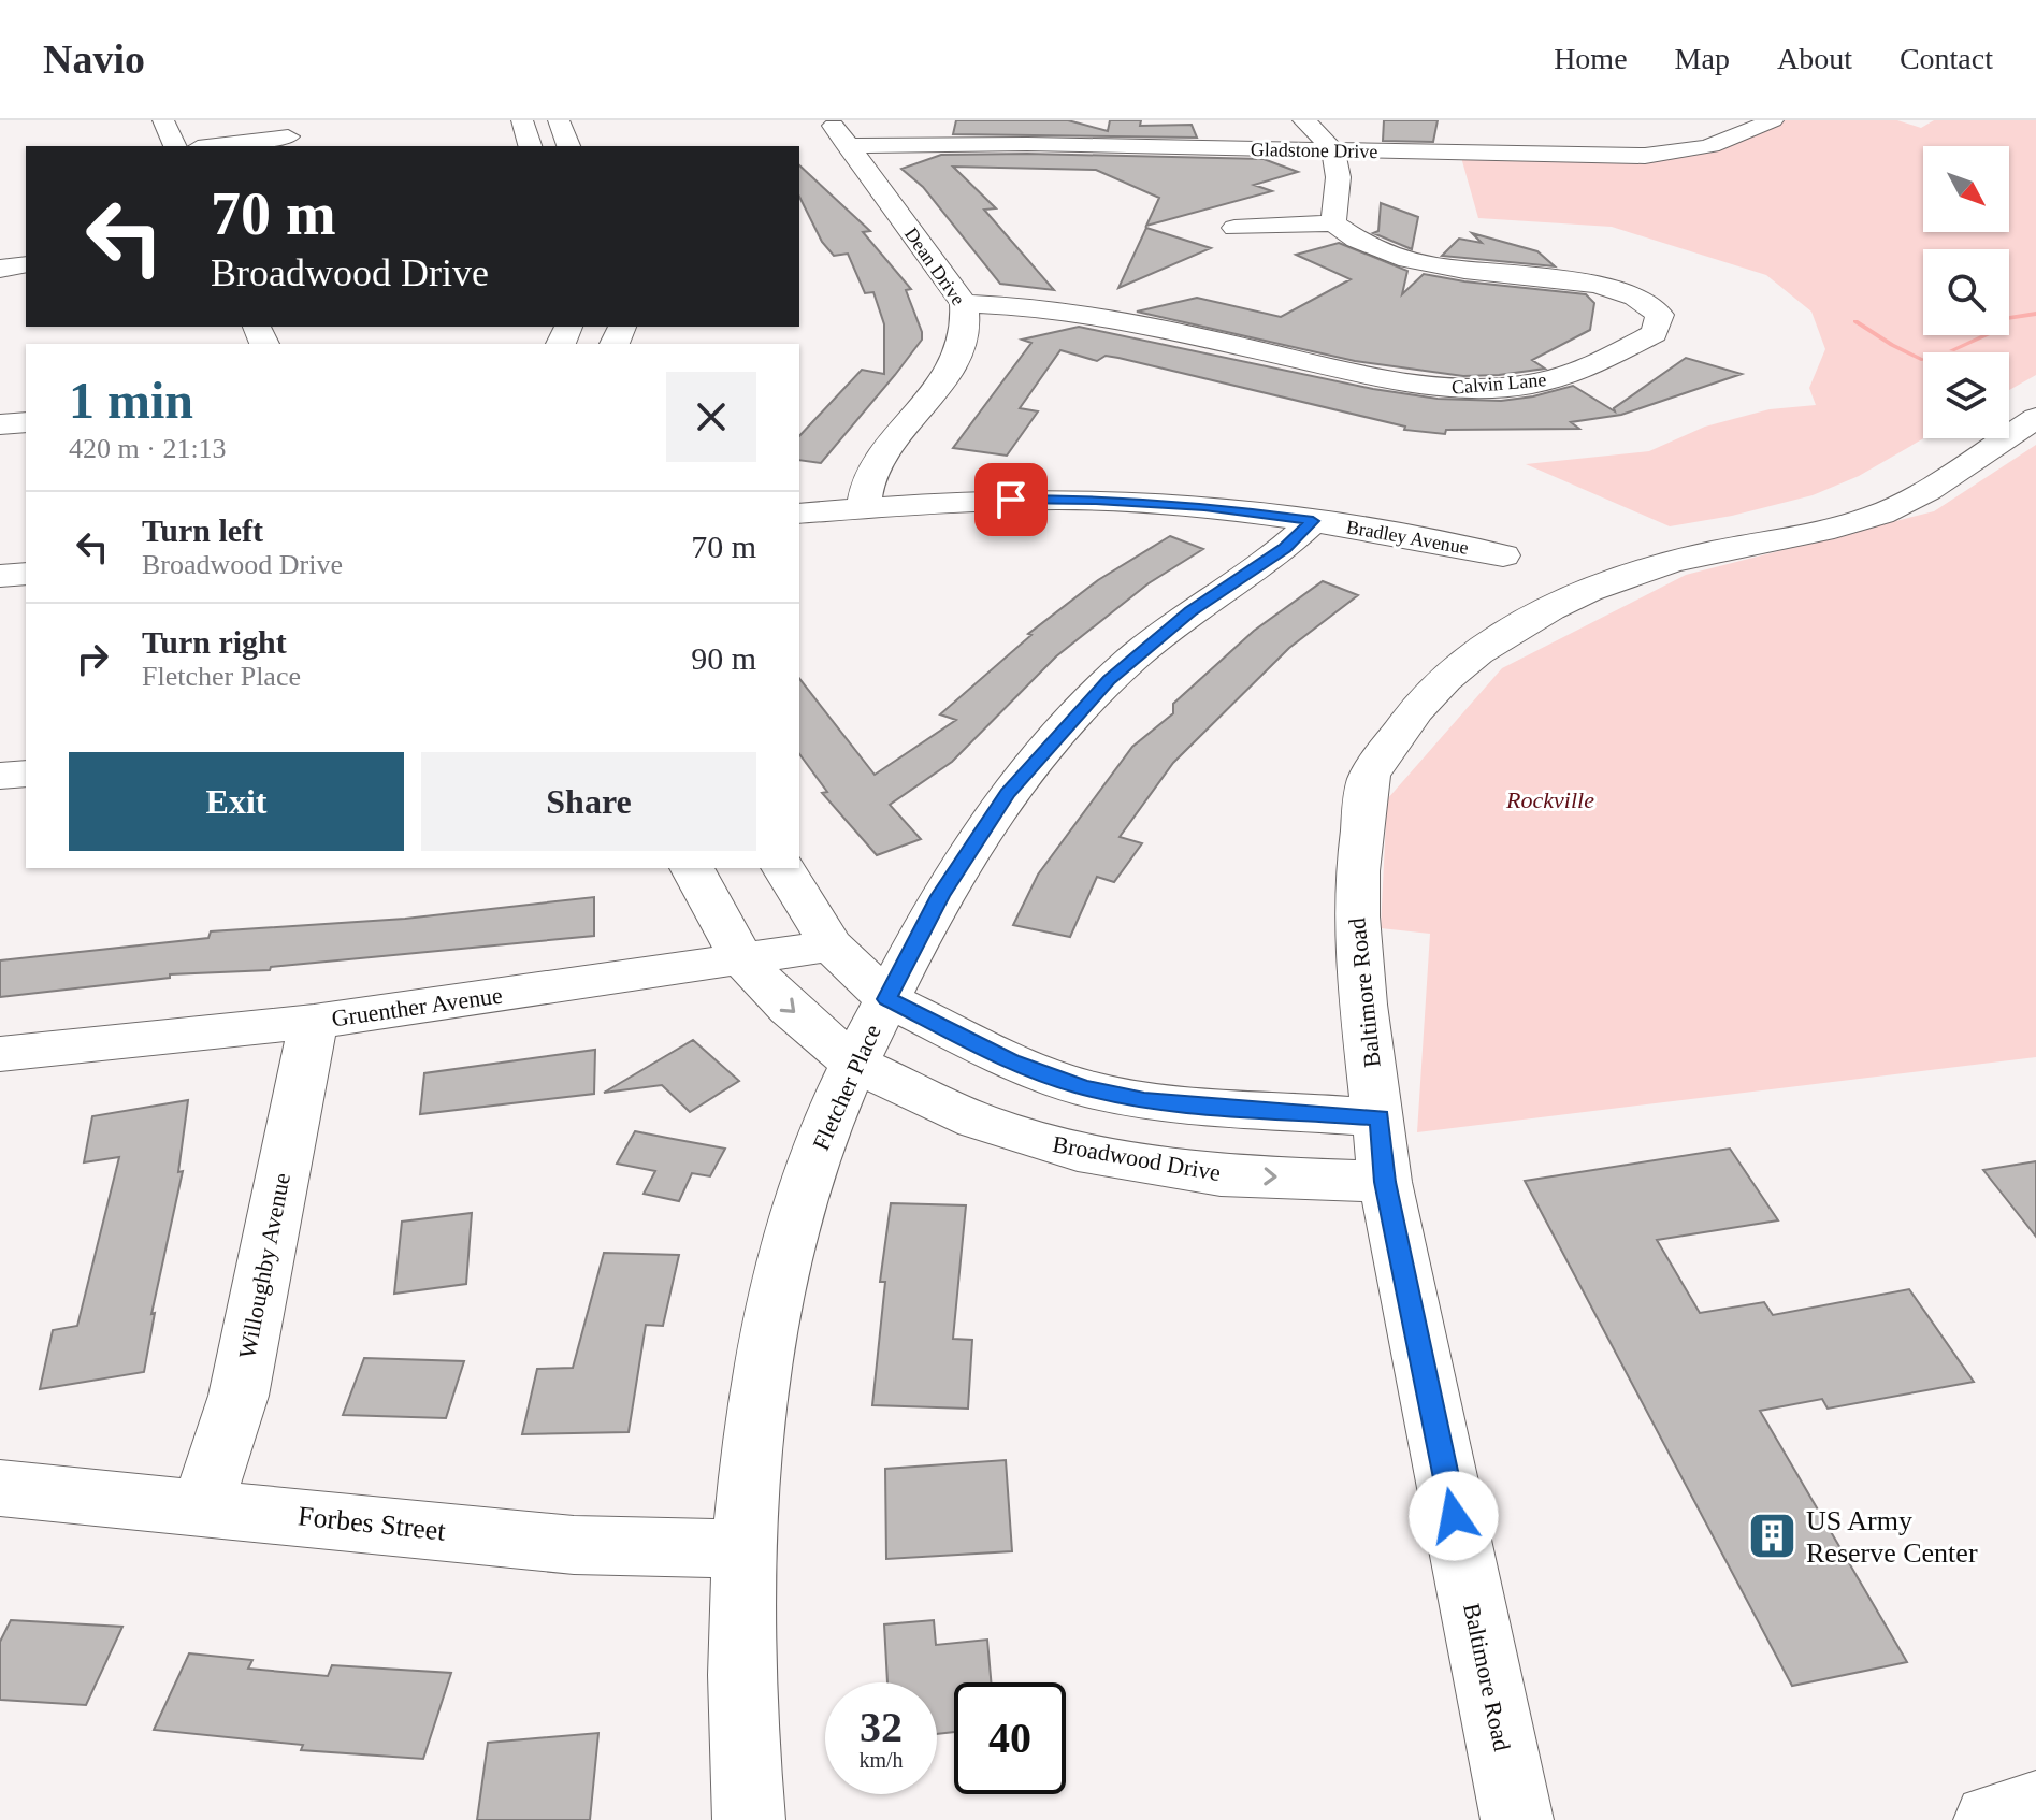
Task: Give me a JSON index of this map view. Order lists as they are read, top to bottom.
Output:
{
  "streets": {
    "street": [
      "Gladstone Drive",
      "Dean Drive",
      "Calvin Lane",
      "Bradley Avenue",
      "Baltimore Road",
      "Gruenther Avenue",
      "Fletcher Place",
      "Broadwood Drive",
      "Willoughby Avenue",
      "Forbes Street"
    ]
  },
  "crossings": [
    ["Gladstone Drive", "Dean Drive"],
    ["Dean Drive", "Calvin Lane"],
    ["Dean Drive", "Bradley Avenue"],
    ["Bradley Avenue", "Fletcher Place"],
    ["Baltimore Road", "Broadwood Drive"],
    ["Gruenther Avenue", "Broadwood Drive"],
    ["Gruenther Avenue", "Willoughby Avenue"],
    ["Fletcher Place", "Broadwood Drive"],
    ["Fletcher Place", "Forbes Street"],
    ["Willoughby Avenue", "Forbes Street"]
  ],
  "parks": ["Rockville"],
  "places": {
    "building": ["US Army Reserve Center"]
  },
  "north": "bottom right",
  "page": {
    "header": "Navio",
    "nav": [
      "Home",
      "Map",
      "About",
      "Contact"
    ],
    "turn": ["70 m", "Broadwood Drive"],
    "heading": ["1 min", "420 m · 21:13"],
    "list": [
      {
        "name": "Turn left",
        "note": "Broadwood Drive",
        "value": "70 m"
      },
      {
        "name": "Turn right",
        "note": "Fletcher Place",
        "value": "90 m"
      }
    ],
    "buttons": ["Exit", "Share"],
    "speed": "32 km/h",
    "limit": "40"
  }
}
